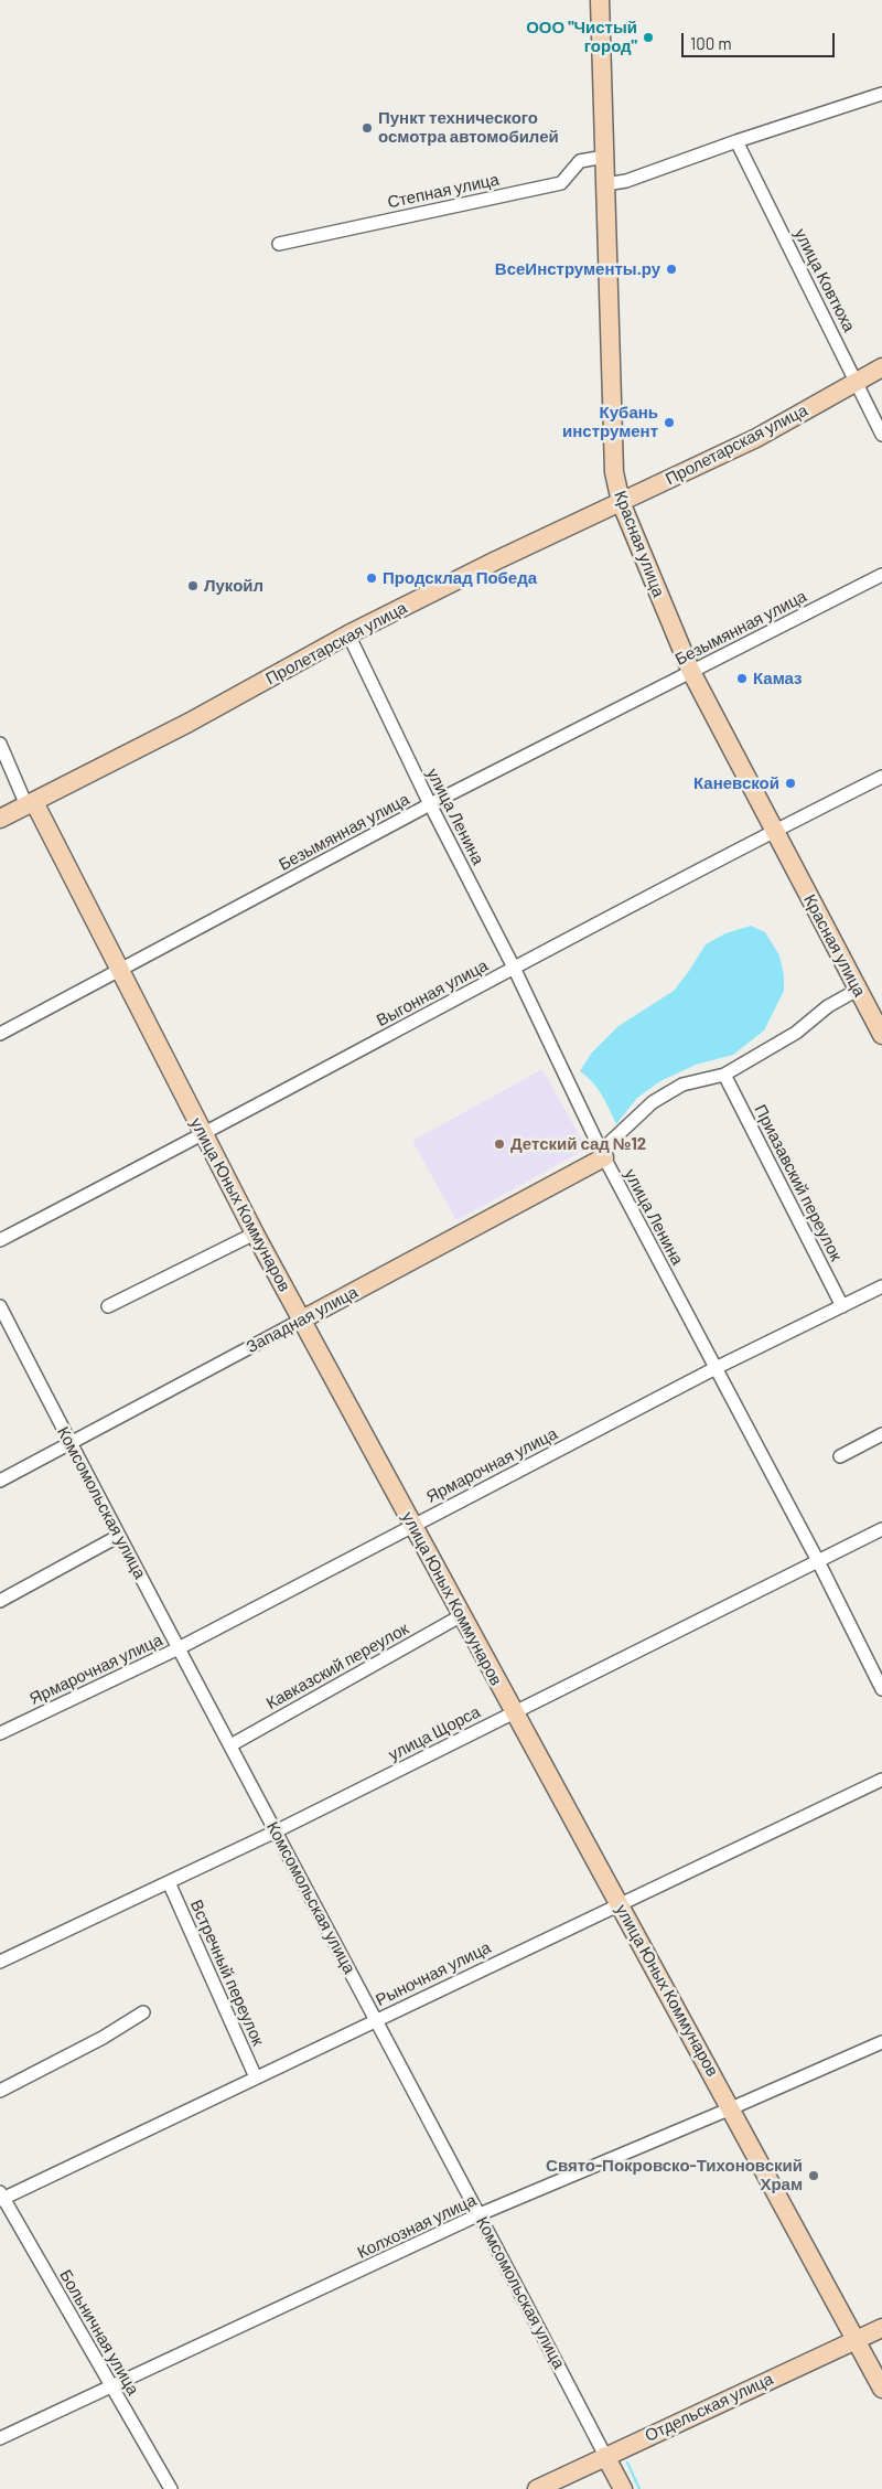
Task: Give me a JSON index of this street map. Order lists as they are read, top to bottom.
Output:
{
  "streets": {
    "street": [
      "Степная улица",
      "улица Ковтюха",
      "Пролетарская улица",
      "Красная улица",
      "Безымянная улица",
      "улица Ленина",
      "Выгонная улица",
      "Приазавский переулок",
      "улица Юных Коммунаров",
      "Западная улица",
      "Ярмарочная улица",
      "Комсомольская улица",
      "Кавказский переулок",
      "улица Щорса",
      "Встречный переулок",
      "Рыночная улица",
      "Колхозная улица",
      "Больничная улица",
      "Отдельская улица"
    ]
  },
  "crossings": [
    ["Степная улица", "Красная улица"],
    ["улица Ковтюха", "Пролетарская улица"],
    ["Пролетарская улица", "Красная улица"],
    ["Пролетарская улица", "улица Ленина"],
    ["Пролетарская улица", "улица Юных Коммунаров"],
    ["Красная улица", "Безымянная улица"],
    ["Красная улица", "Выгонная улица"],
    ["Безымянная улица", "улица Ленина"],
    ["Безымянная улица", "улица Юных Коммунаров"],
    ["улица Ленина", "Выгонная улица"],
    ["улица Ленина", "Западная улица"],
    ["улица Ленина", "Ярмарочная улица"],
    ["улица Ленина", "улица Щорса"],
    ["Выгонная улица", "улица Юных Коммунаров"],
    ["Приазавский переулок", "Ярмарочная улица"],
    ["улица Юных Коммунаров", "Западная улица"],
    ["улица Юных Коммунаров", "Ярмарочная улица"],
    ["улица Юных Коммунаров", "Кавказский переулок"],
    ["улица Юных Коммунаров", "улица Щорса"],
    ["улица Юных Коммунаров", "Рыночная улица"],
    ["улица Юных Коммунаров", "Колхозная улица"],
    ["улица Юных Коммунаров", "Отдельская улица"],
    ["Западная улица", "Комсомольская улица"],
    ["Ярмарочная улица", "Комсомольская улица"],
    ["Комсомольская улица", "Кавказский переулок"],
    ["Комсомольская улица", "улица Щорса"],
    ["Комсомольская улица", "Рыночная улица"],
    ["Комсомольская улица", "Колхозная улица"],
    ["Комсомольская улица", "Отдельская улица"],
    ["улица Щорса", "Встречный переулок"],
    ["Встречный переулок", "Рыночная улица"],
    ["Рыночная улица", "Больничная улица"],
    ["Колхозная улица", "Больничная улица"]
  ],
  "places": [
    "ООО \"Чистый город\"",
    "Пункт технического осмотра автомобилей",
    "ВсеИнструменты.ру",
    "Кубань инструмент",
    "Продсклад Победа",
    "Лукойл",
    "Камаз",
    "Каневской",
    "Детский сад №12",
    "Свято-Покровско-Тихоновский Храм"
  ],
  "scale_bar": "100 m"
}
